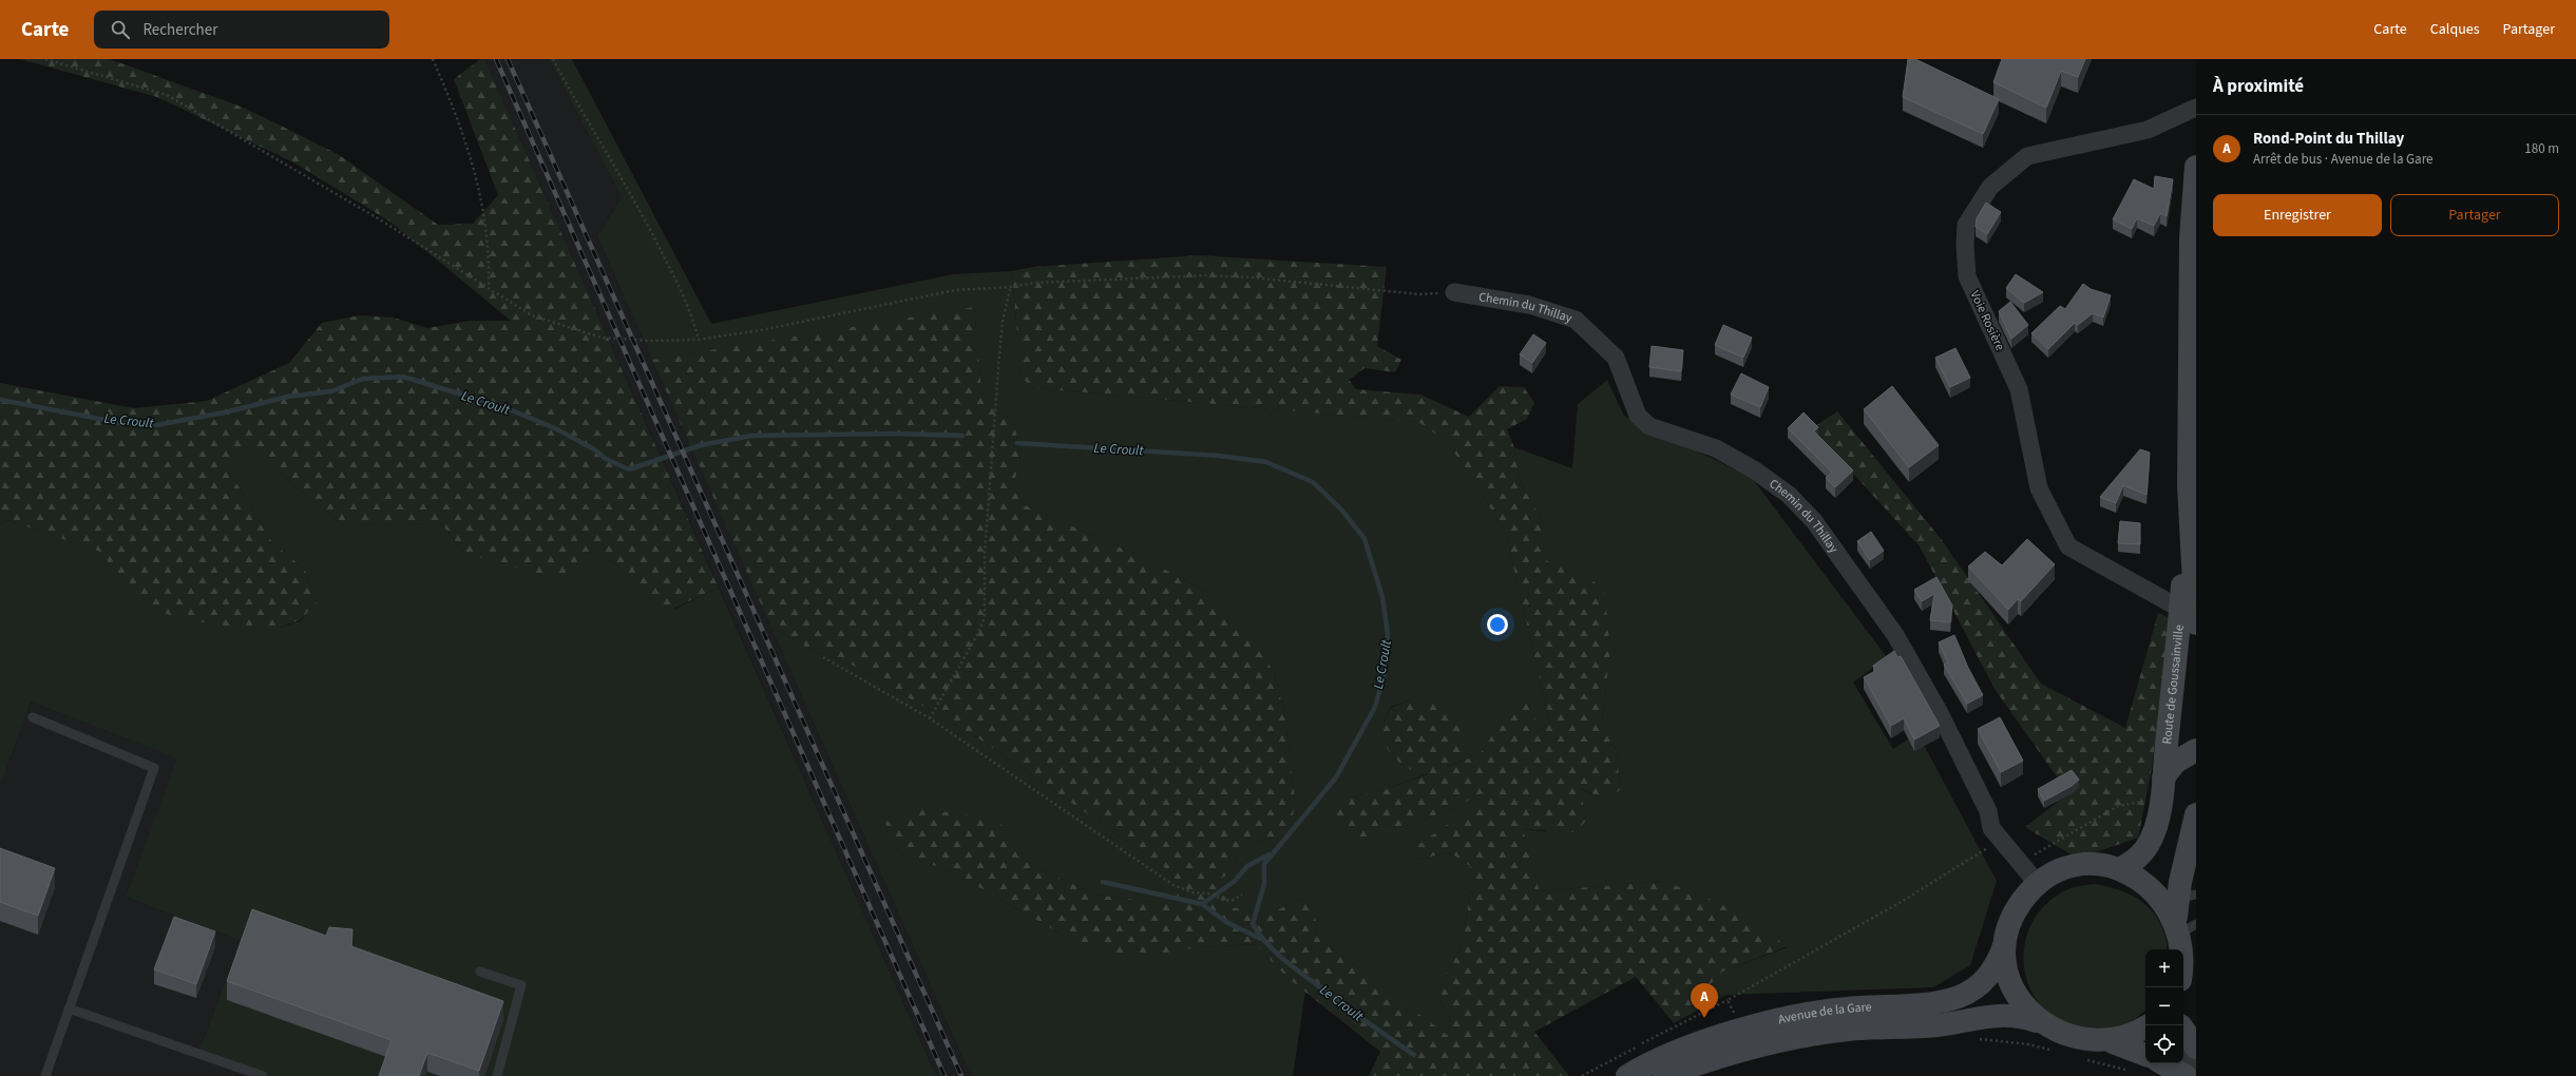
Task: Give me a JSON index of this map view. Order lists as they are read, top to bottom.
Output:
{
  "streets": {
    "main road": ["Route de Goussainville", "Avenue de la Gare"],
    "street": ["Chemin du Thillay", "Voie Rosière"]
  },
  "crossings": [
    ["Voie Rosière", "Route de Goussainville"]
  ],
  "water": ["Le Croult"],
  "page": {
    "header": "Carte",
    "search": "Rechercher",
    "nav": ["Carte", "Calques", "Partager"],
    "heading": "À proximité",
    "list": [
      {
        "mark": "A",
        "name": "Rond-Point du Thillay",
        "note": "Arrêt de bus · Avenue de la Gare",
        "value": "180 m"
      }
    ],
    "buttons": ["Enregistrer", "Partager"],
    "map_buttons": ["+", "−"],
    "pins": "A"
  }
}
